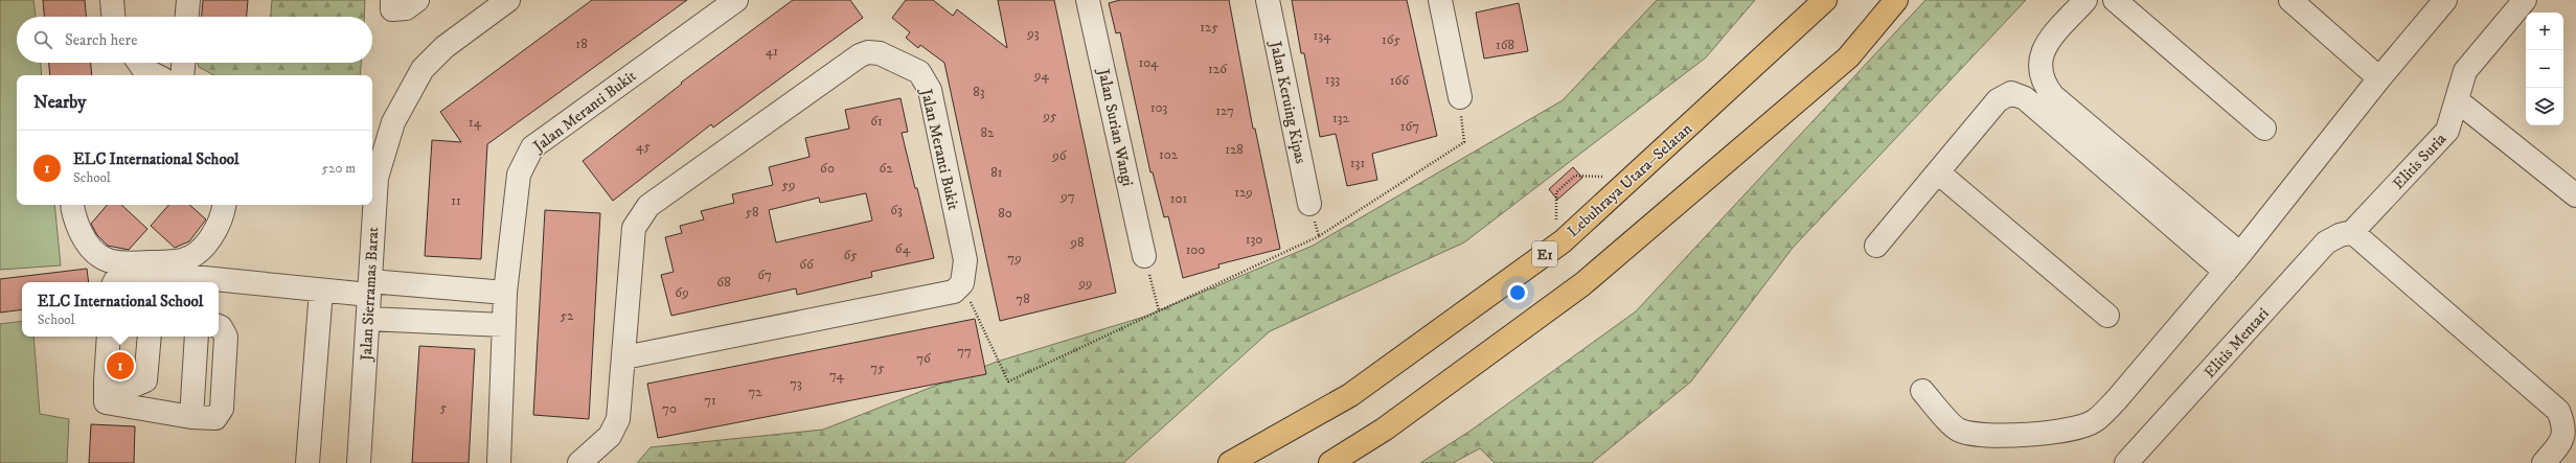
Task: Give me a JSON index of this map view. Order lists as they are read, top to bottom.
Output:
{
  "streets": {
    "highway": ["Lebuhraya Utara–Selatan", "E1"],
    "street": [
      "Jalan Keruing Kipas",
      "Jalan Meranti Bukit",
      "Jalan Surian Wangi",
      "Elitis Suria",
      "Jalan Sierramas Barat",
      "Elitis Mentari"
    ]
  },
  "crossings": [
    ["Elitis Suria", "Elitis Mentari"]
  ],
  "house_numbers": [
    "125",
    "93",
    "134",
    "165",
    "18",
    "168",
    "41",
    "104",
    "126",
    "94",
    "133",
    "166",
    "83",
    "103",
    "127",
    "95",
    "132",
    "61",
    "14",
    "167",
    "82",
    "45",
    "128",
    "102",
    "96",
    "131",
    "60",
    "62",
    "81",
    "59",
    "129",
    "97",
    "101",
    "11",
    "63",
    "58",
    "80",
    "130",
    "98",
    "64",
    "100",
    "65",
    "79",
    "66",
    "67",
    "68",
    "99",
    "69",
    "78",
    "52",
    "77",
    "76",
    "75",
    "74",
    "73",
    "72",
    "71",
    "5",
    "70"
  ],
  "page": {
    "map_buttons": ["+", "−"],
    "search": "Search here",
    "heading": "Nearby",
    "list": [
      {
        "mark": "1",
        "name": "ELC International School",
        "note": "School",
        "value": "520 m"
      }
    ],
    "popup": ["ELC International School", "School"],
    "pins": "1"
  }
}
